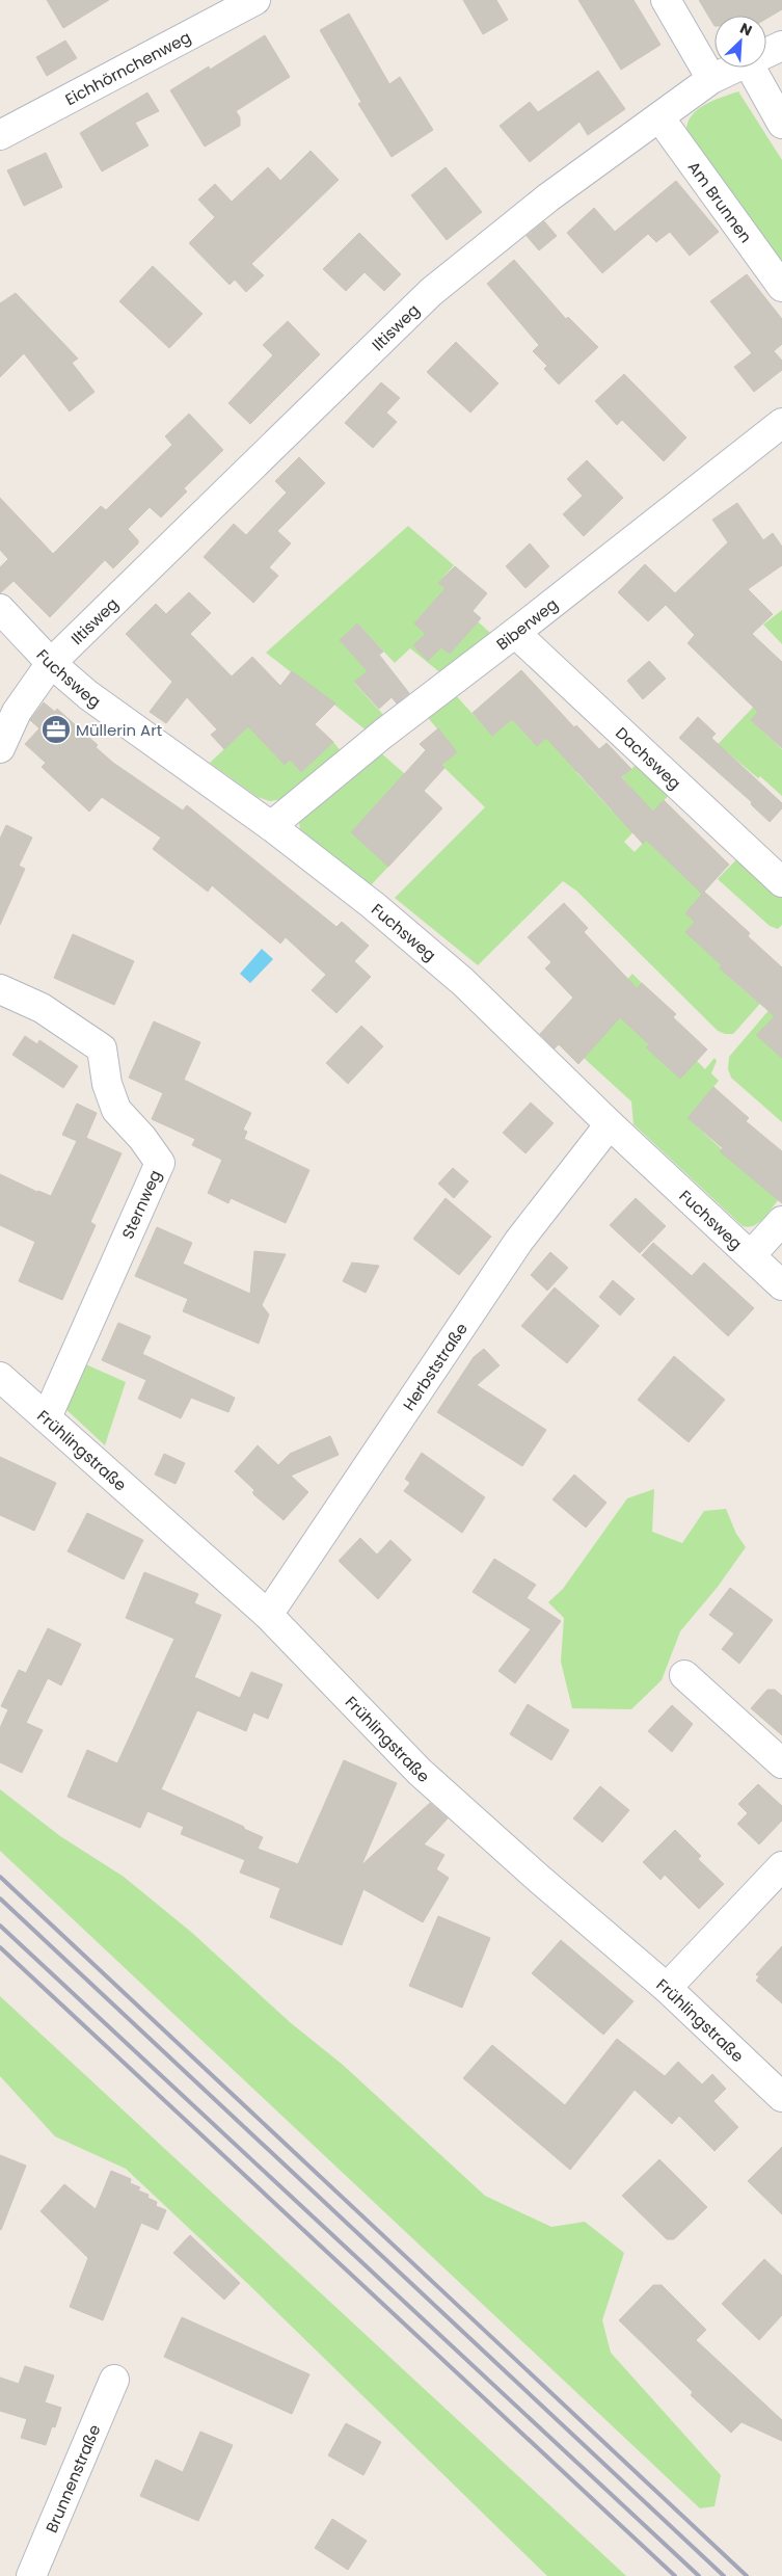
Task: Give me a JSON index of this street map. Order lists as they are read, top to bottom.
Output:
{
  "streets": {
    "street": [
      "Eichhörnchenweg",
      "Am Brunnen",
      "Iltisweg",
      "Biberweg",
      "Fuchsweg",
      "Dachsweg",
      "Sternweg",
      "Herbststraße",
      "Frühlingstraße",
      "Brunnenstraße"
    ]
  },
  "crossings": [
    ["Am Brunnen", "Iltisweg"],
    ["Iltisweg", "Fuchsweg"],
    ["Biberweg", "Fuchsweg"],
    ["Biberweg", "Dachsweg"],
    ["Fuchsweg", "Herbststraße"],
    ["Sternweg", "Frühlingstraße"],
    ["Herbststraße", "Frühlingstraße"]
  ],
  "places": {
    "office": ["Müllerin Art"]
  },
  "north": "top right"
}
